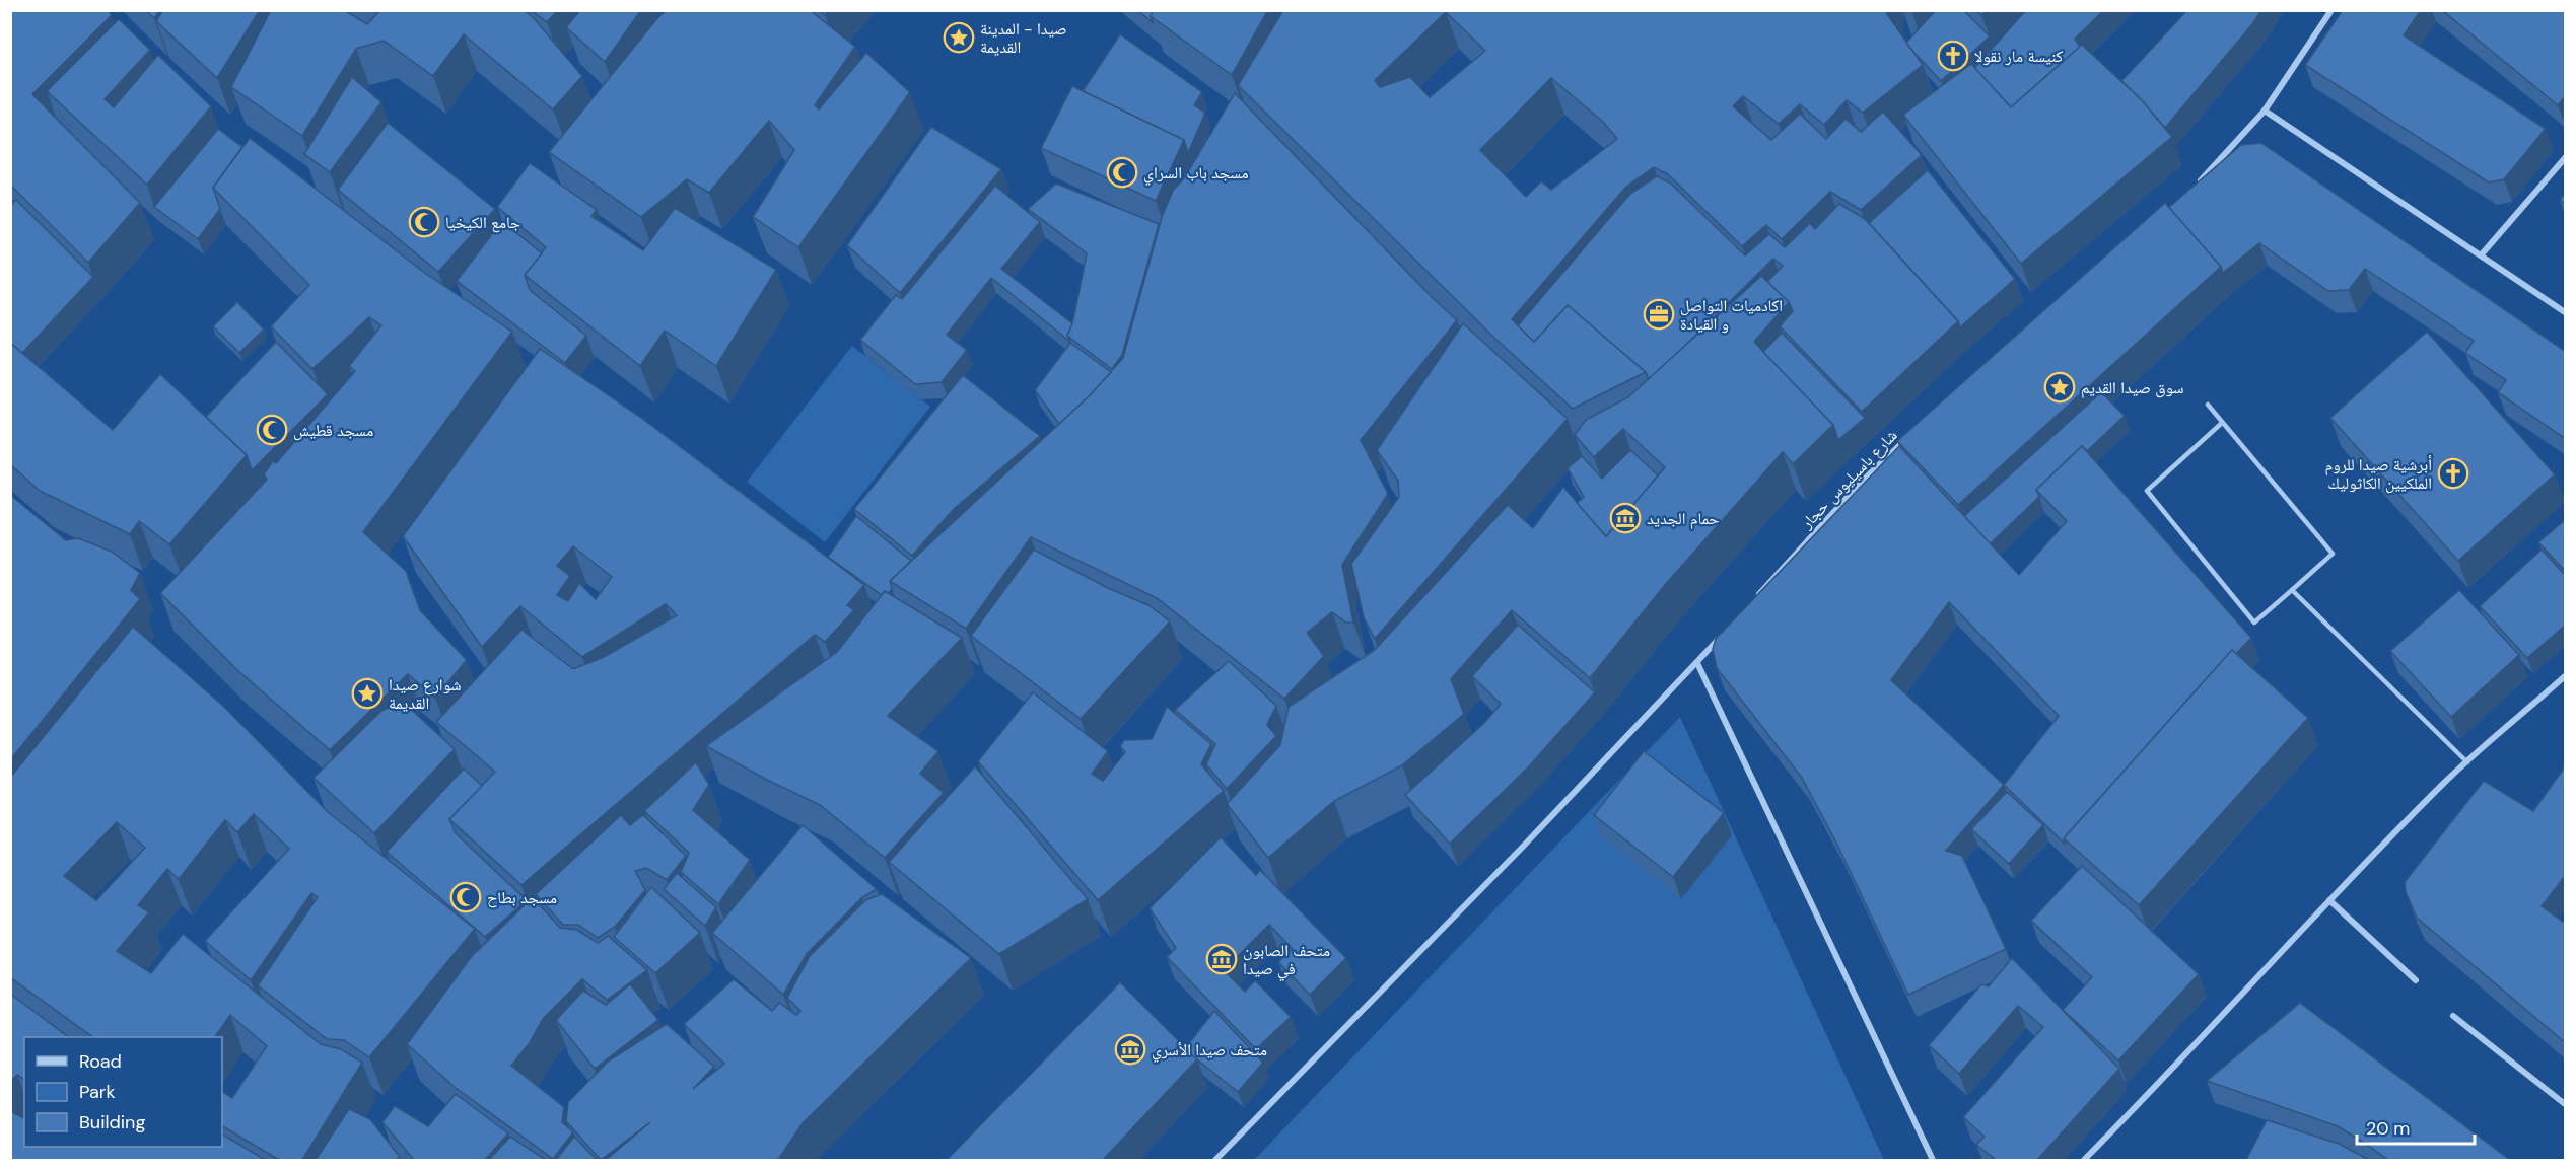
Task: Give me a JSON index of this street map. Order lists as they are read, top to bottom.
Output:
{
  "streets": {
    "street": ["شارع باسيليوس حجار"]
  },
  "places": {
    "place": ["صيدا - المدينة القديمة", "سوق صيدا القديم", "شوارع صيدا القديمة"],
    "church": ["كنيسة مار نقولا", "أبرشية صيدا للروم الملكيين الكاثوليك"],
    "mosque": [
      "مسجد باب السراي",
      "جامع الكيخيا",
      "مسجد قطيش",
      "مسجد بطاح"
    ],
    "office": ["اكادميات التواصل و القيادة"],
    "museum": ["حمام الجديد", "متحف الصابون في صيدا", "متحف صيدا الأسري"]
  },
  "legend": ["Road", "Park", "Building"],
  "scale_bar": "20 m"
}
